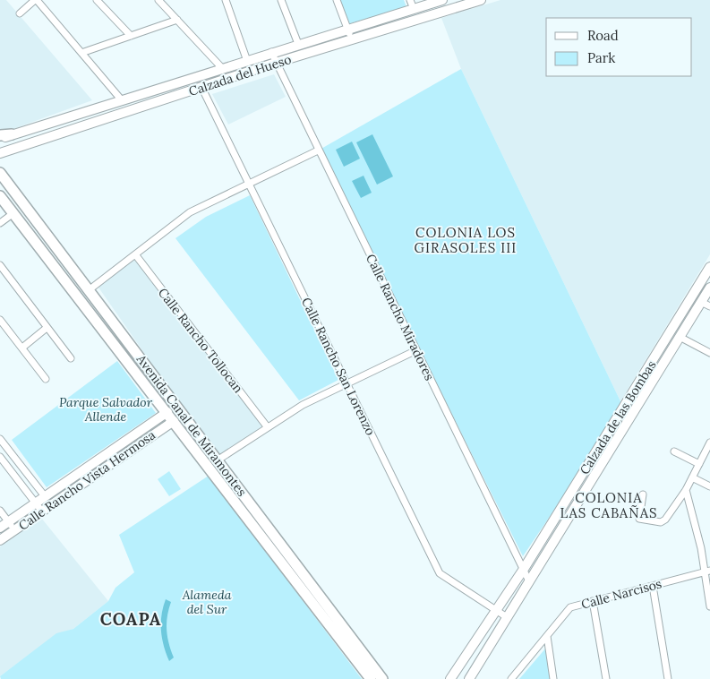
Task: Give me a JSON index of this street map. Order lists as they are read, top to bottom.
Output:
{
  "streets": {
    "main road": [
      "Calzada del Hueso",
      "Calzada de las Bombas",
      "Avenida Canal de Miramontes",
      "Calle Rancho Vista Hermosa"
    ],
    "street": [
      "Calle Rancho Miradores",
      "Calle Rancho Tollocan",
      "Calle Rancho San Lorenzo",
      "Calle Narcisos"
    ]
  },
  "crossings": [
    ["Calzada del Hueso", "Calle Rancho Miradores"],
    ["Calzada del Hueso", "Calle Rancho San Lorenzo"],
    ["Calle Rancho Miradores", "Calzada de las Bombas"],
    ["Calle Rancho San Lorenzo", "Calzada de las Bombas"],
    ["Avenida Canal de Miramontes", "Calle Rancho Vista Hermosa"]
  ],
  "districts": ["COLONIA LOS GIRASOLES III", "COLONIA LAS CABAÑAS", "COAPA"],
  "parks": ["Parque Salvador Allende", "Alameda del Sur"],
  "legend": ["Road", "Park"]
}
